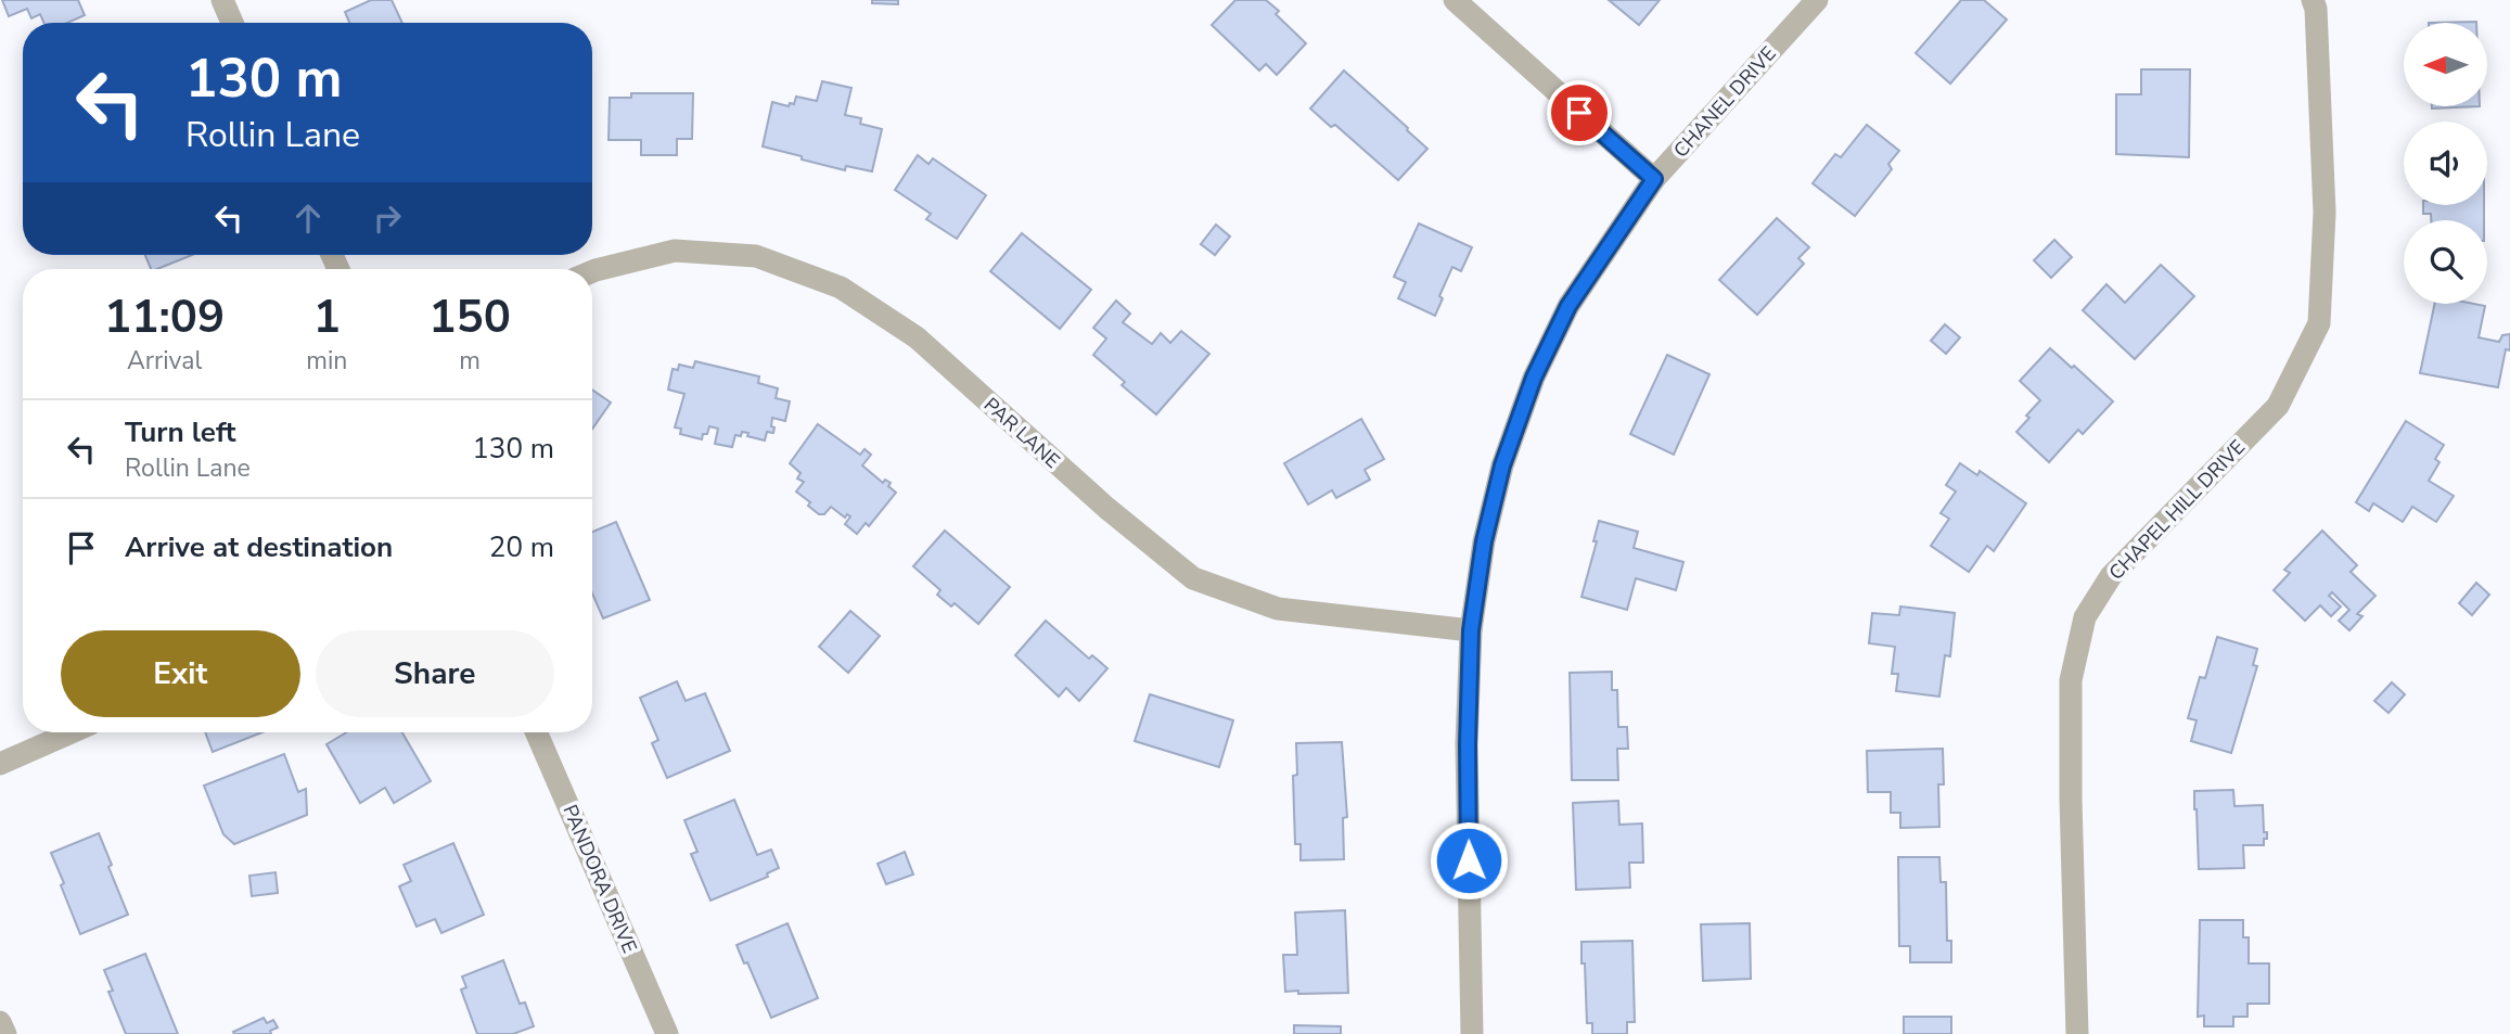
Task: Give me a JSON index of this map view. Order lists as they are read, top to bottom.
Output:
{
  "streets": {
    "street": [
      "CHANEL DRIVE",
      "PAR LANE",
      "CHAPEL HILL DRIVE",
      "PANDORA DRIVE"
    ]
  },
  "crossings": [
    ["CHANEL DRIVE", "PAR LANE"]
  ],
  "north": "left",
  "page": {
    "turn": ["130 m", "Rollin Lane"],
    "eta": [
      "11:09",
      "Arrival",
      "1",
      "min",
      "150",
      "m"
    ],
    "list": [
      {
        "name": "Turn left",
        "note": "Rollin Lane",
        "value": "130 m"
      },
      {
        "name": "Arrive at destination",
        "value": "20 m"
      }
    ],
    "buttons": ["Exit", "Share"]
  }
}
